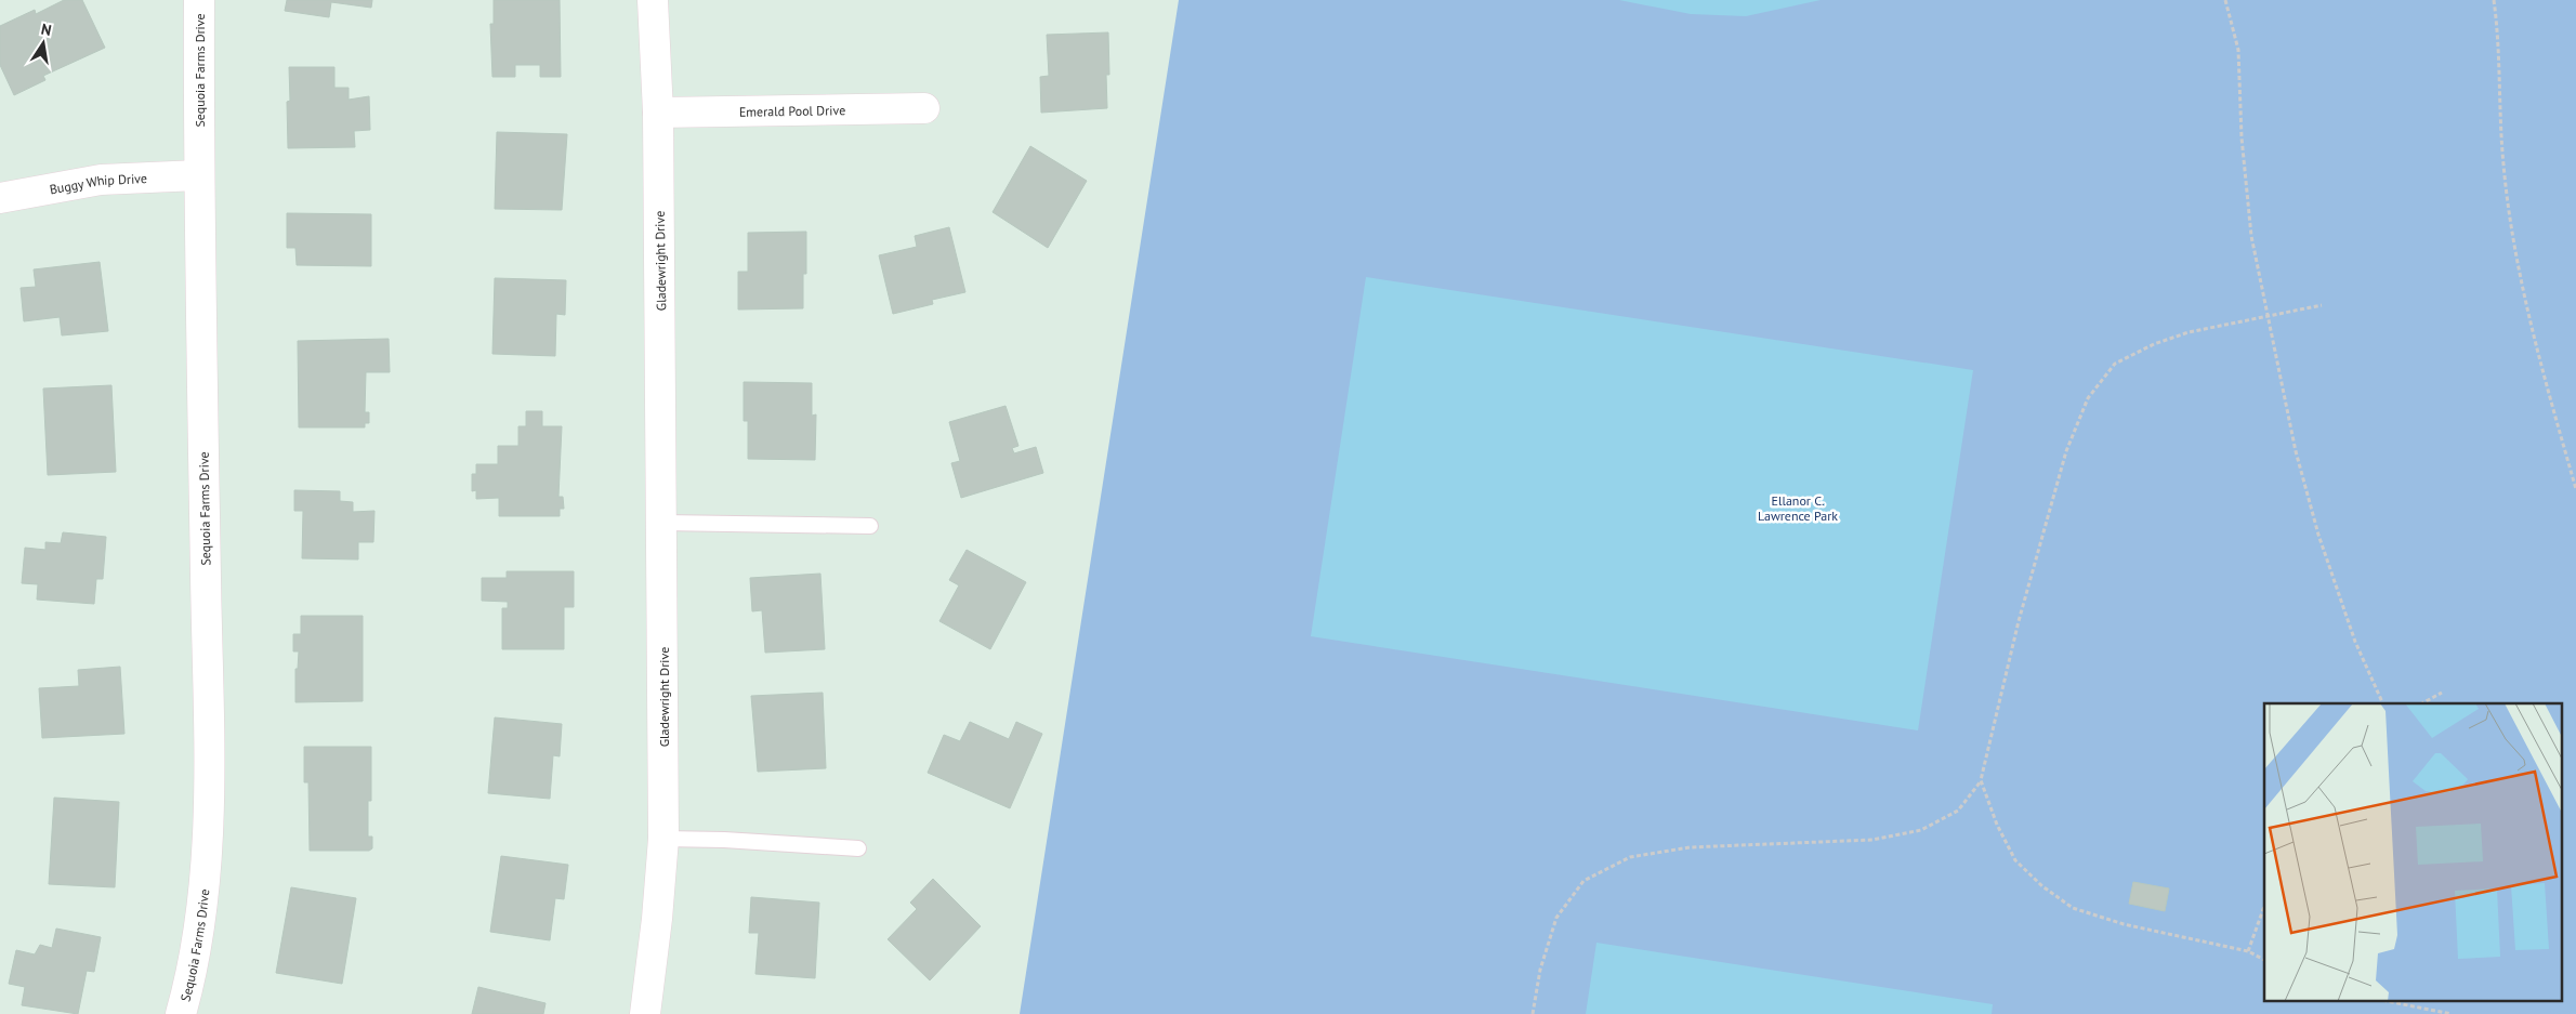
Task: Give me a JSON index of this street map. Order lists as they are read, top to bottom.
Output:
{
  "streets": {
    "street": [
      "Sequoia Farms Drive",
      "Emerald Pool Drive",
      "Buggy Whip Drive",
      "Gladewright Drive"
    ]
  },
  "crossings": [
    ["Sequoia Farms Drive", "Buggy Whip Drive"],
    ["Emerald Pool Drive", "Gladewright Drive"]
  ],
  "parks": ["Ellanor C. Lawrence Park"],
  "north": "top"
}
